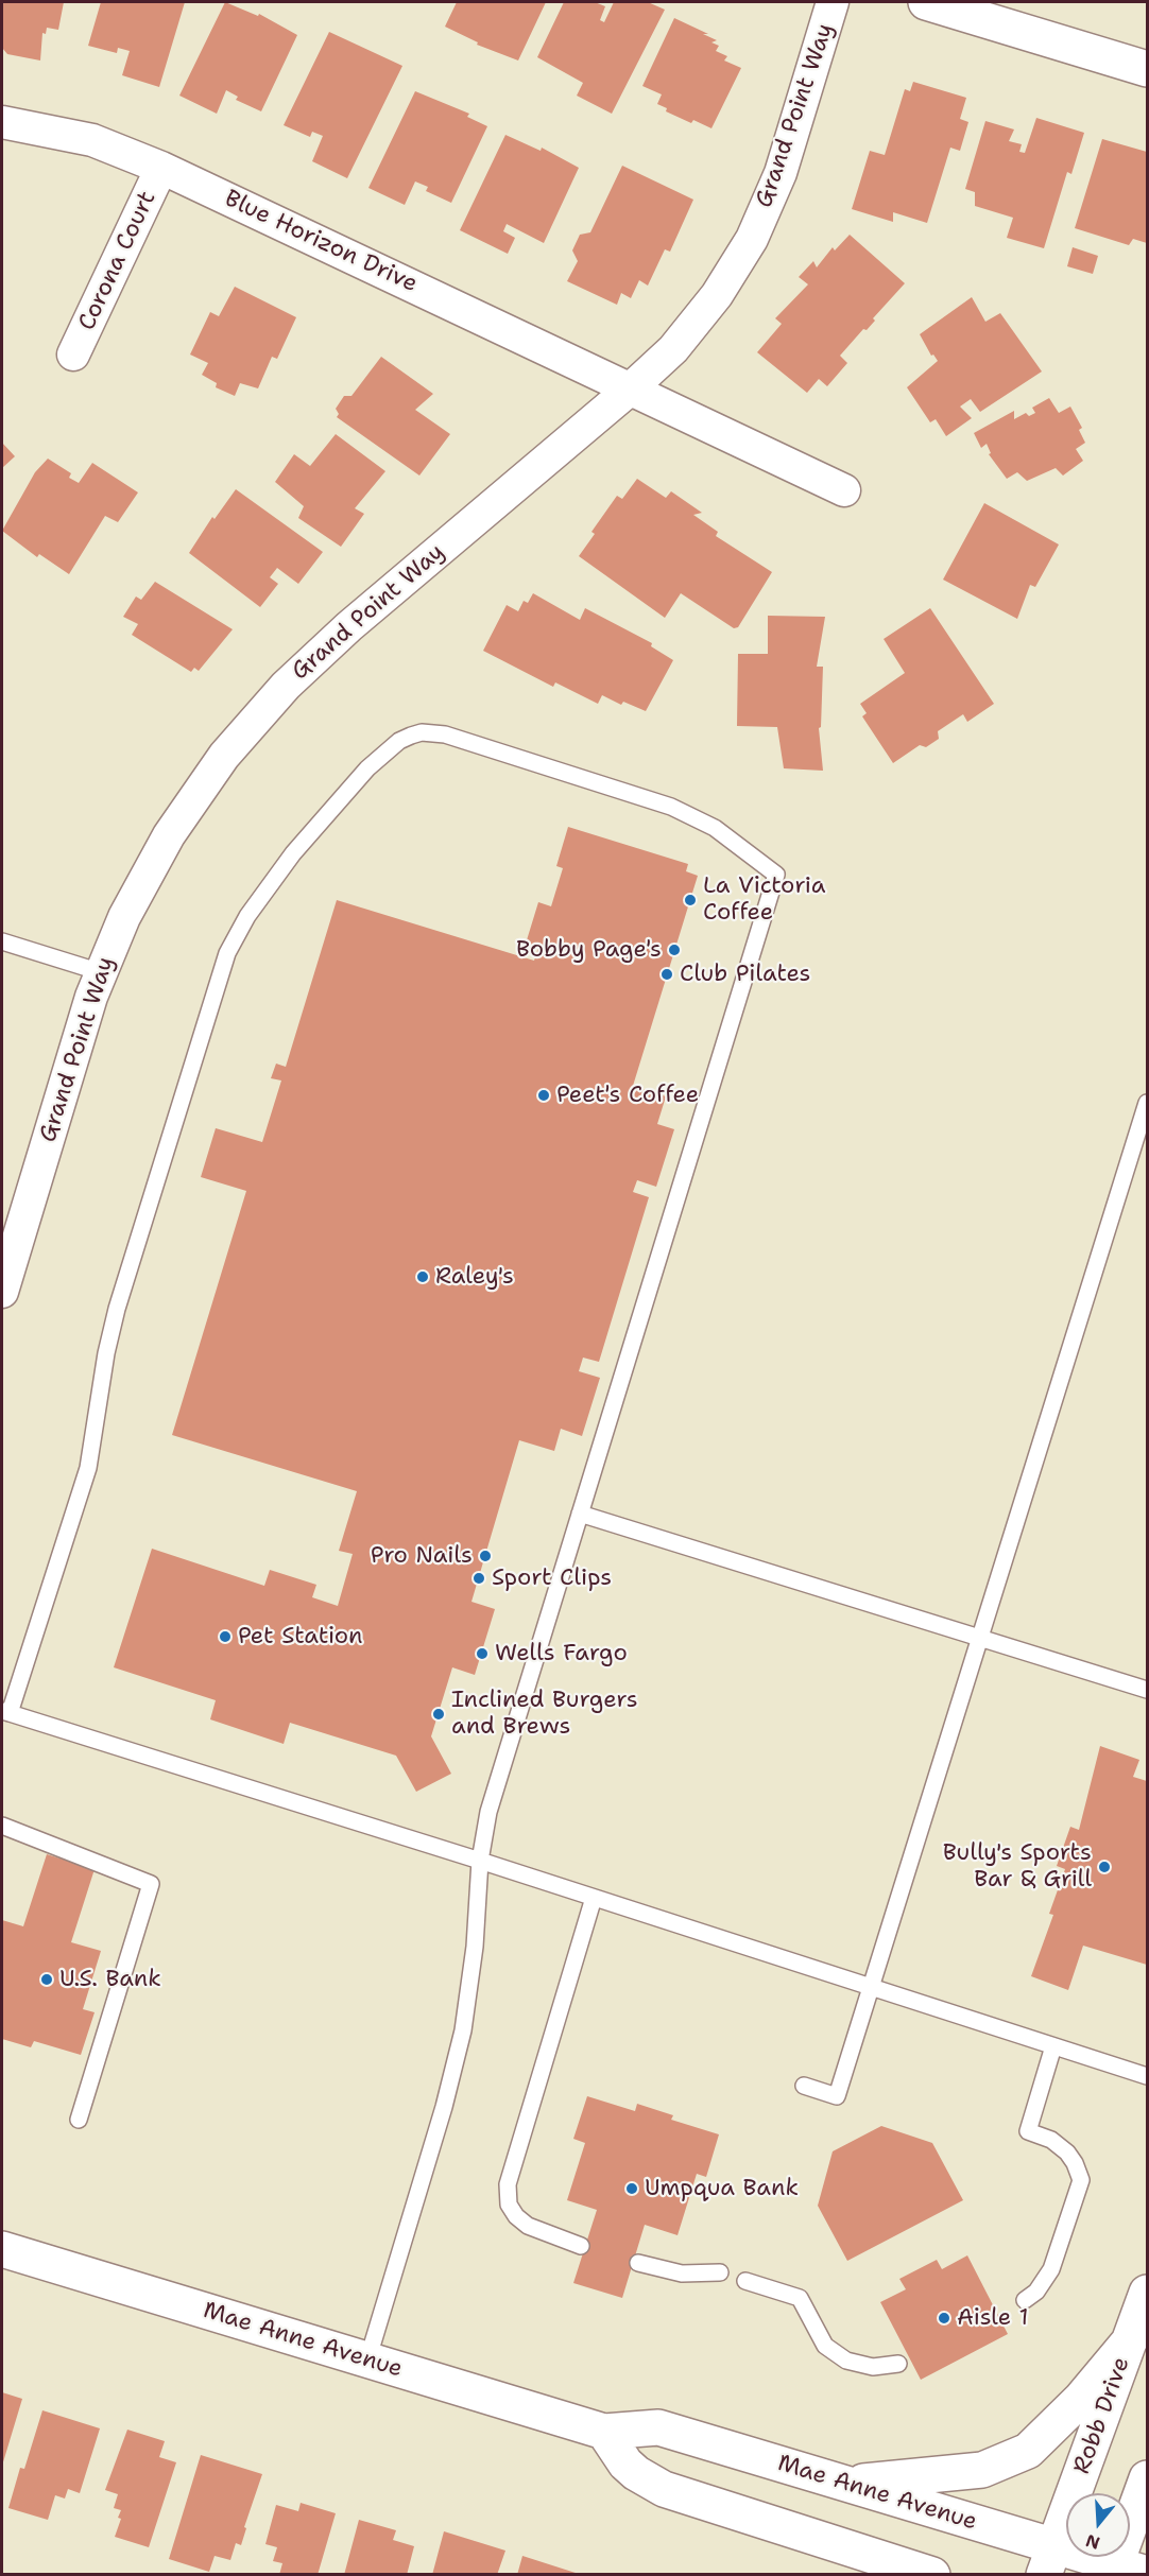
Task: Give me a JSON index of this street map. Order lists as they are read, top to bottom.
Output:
{
  "streets": {
    "main road": ["Mae Anne Avenue", "Robb Drive"],
    "street": ["Grand Point Way", "Blue Horizon Drive", "Corona Court"]
  },
  "crossings": [
    ["Grand Point Way", "Blue Horizon Drive"],
    ["Blue Horizon Drive", "Corona Court"],
    ["Mae Anne Avenue", "Robb Drive"]
  ],
  "places": [
    "La Victoria Coffee",
    "Bobby Page's",
    "Club Pilates",
    "Peet's Coffee",
    "Raley's",
    "Pro Nails",
    "Sport Clips",
    "Pet Station",
    "Wells Fargo",
    "Inclined Burgers and Brews",
    "Bully's Sports Bar & Grill",
    "U.S. Bank",
    "Umpqua Bank",
    "Aisle 1"
  ],
  "north": "bottom"
}
